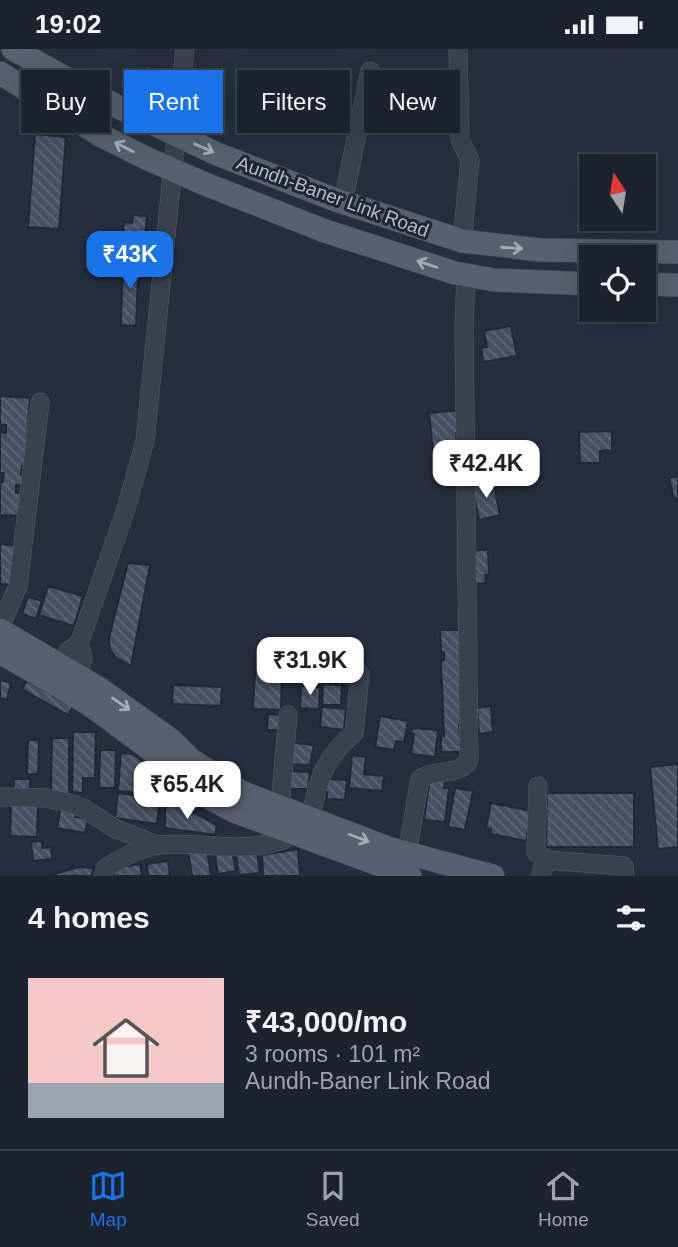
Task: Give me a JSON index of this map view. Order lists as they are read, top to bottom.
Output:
{
  "streets": {
    "main road": ["Aundh-Baner Link Road"]
  },
  "north": "top",
  "page": {
    "status": "19:02",
    "chip": [
      "Buy",
      "Rent",
      "Filters",
      "New"
    ],
    "price": [
      "₹43K",
      "₹42.4K",
      "₹31.9K",
      "₹65.4K"
    ],
    "heading": "4 homes",
    "list": [
      {
        "name": "₹43,000/mo",
        "note": "3 rooms · 101 m² · Aundh-Baner Link Road"
      }
    ],
    "tabs": ["Map", "Saved", "Home"]
  }
}
